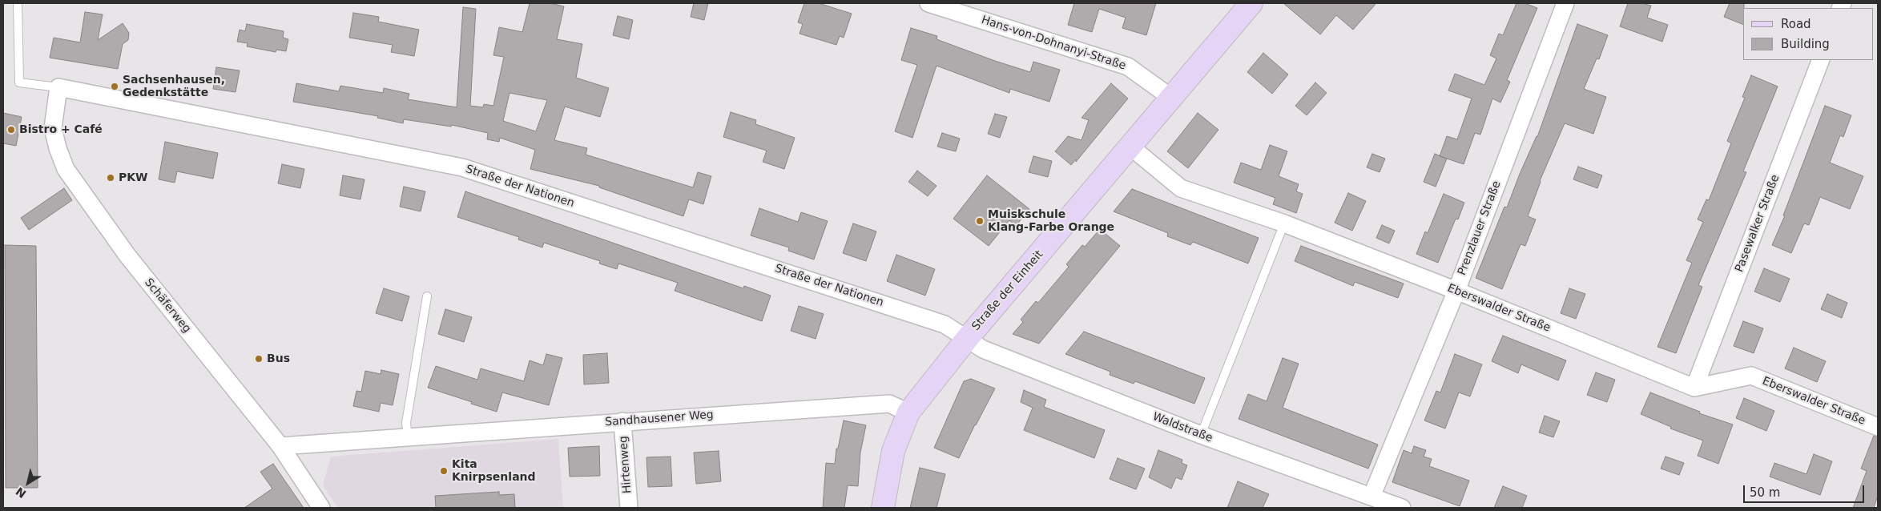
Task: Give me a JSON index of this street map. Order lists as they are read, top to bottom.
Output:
{
  "streets": {
    "street": [
      "Hans-von-Dohnanyi-Straße",
      "Straße der Nationen",
      "Pasewalker Straße",
      "Prenzlauer Straße",
      "Straße der Einheit",
      "Schäferweg",
      "Eberswalder Straße",
      "Sandhausener Weg",
      "Waldstraße",
      "Hirtenweg"
    ]
  },
  "crossings": [
    ["Hans-von-Dohnanyi-Straße", "Straße der Einheit"],
    ["Straße der Nationen", "Straße der Einheit"],
    ["Straße der Nationen", "Schäferweg"],
    ["Straße der Nationen", "Waldstraße"],
    ["Pasewalker Straße", "Eberswalder Straße"],
    ["Prenzlauer Straße", "Eberswalder Straße"],
    ["Prenzlauer Straße", "Waldstraße"],
    ["Straße der Einheit", "Eberswalder Straße"],
    ["Straße der Einheit", "Sandhausener Weg"],
    ["Straße der Einheit", "Waldstraße"],
    ["Schäferweg", "Sandhausener Weg"],
    ["Sandhausener Weg", "Hirtenweg"]
  ],
  "places": [
    "Sachsenhausen, Gedenkstätte",
    "Bistro + Café",
    "PKW",
    "Muiskschule Klang-Farbe Orange",
    "Bus",
    "Kita Knirpsenland"
  ],
  "legend": ["Road", "Building"],
  "scale_bar": "50 m",
  "north": "bottom left"
}
